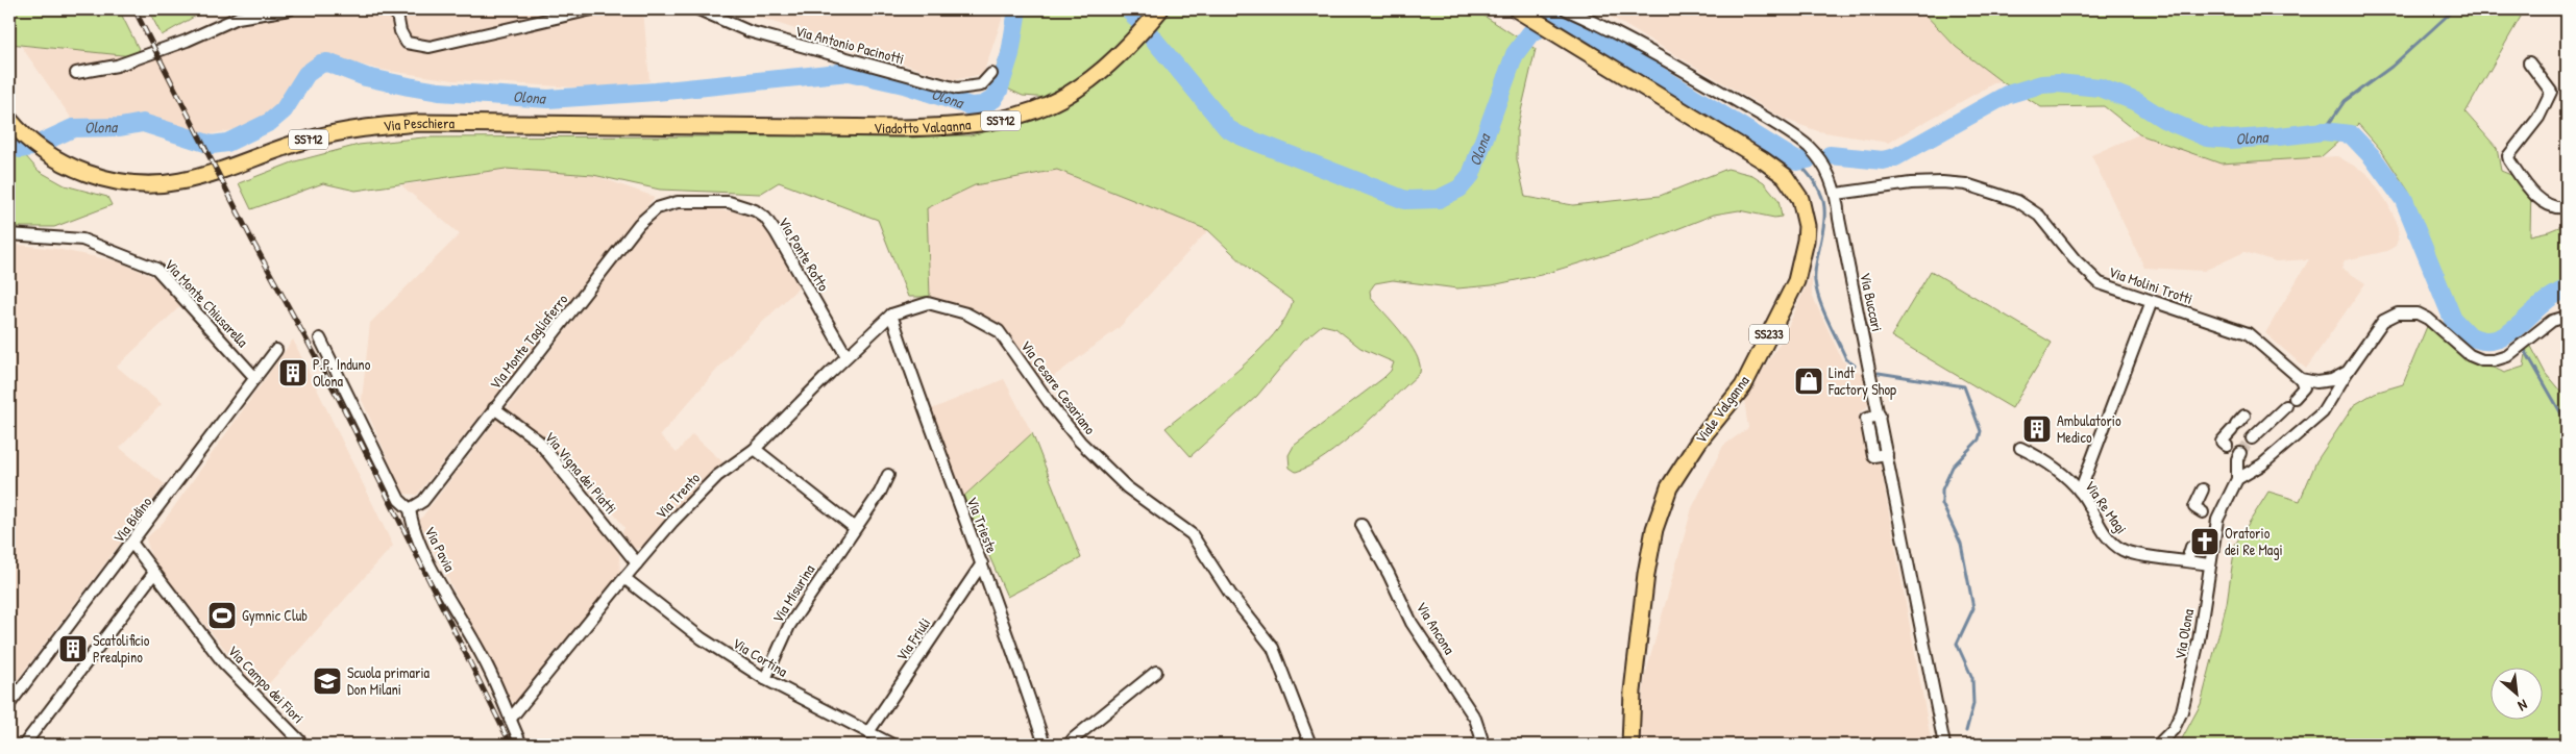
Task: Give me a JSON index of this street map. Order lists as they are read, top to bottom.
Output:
{
  "streets": {
    "main road": [
      "SS712",
      "Via Peschiera",
      "Viadotto Valganna",
      "SS233",
      "Viale Valganna"
    ],
    "street": [
      "Via Antonio Pacinotti",
      "Via Ponte Rotto",
      "Via Molini Trotti",
      "Via Buccari",
      "Via Monte Chiusarella",
      "Via Monte Tagliaferro",
      "Via Cesare Cesariano",
      "Via Vigna dei Piatti",
      "Via Trento",
      "Via Re Magi",
      "Via Bidino",
      "Via Trieste",
      "Via Pavia",
      "Via Misurina",
      "Via Ancona",
      "Via Olona",
      "Via Friuli",
      "Via Cortina",
      "Via Campo dei Fiori"
    ]
  },
  "crossings": [
    ["Via Peschiera", "Viadotto Valganna"],
    ["Via Ponte Rotto", "Via Monte Tagliaferro"],
    ["Via Ponte Rotto", "Via Trento"],
    ["Via Molini Trotti", "Via Buccari"],
    ["Via Monte Chiusarella", "Via Bidino"],
    ["Via Monte Tagliaferro", "Via Vigna dei Piatti"],
    ["Via Monte Tagliaferro", "Via Pavia"],
    ["Via Cesare Cesariano", "Via Trento"],
    ["Via Cesare Cesariano", "Via Trieste"],
    ["Via Vigna dei Piatti", "Via Trento"],
    ["Via Trento", "Via Trieste"],
    ["Via Trento", "Via Pavia"],
    ["Via Trento", "Via Cortina"],
    ["Via Re Magi", "Via Olona"],
    ["Via Bidino", "Via Campo dei Fiori"],
    ["Via Trieste", "Via Friuli"],
    ["Via Misurina", "Via Cortina"],
    ["Via Friuli", "Via Cortina"]
  ],
  "water": ["Olona"],
  "places": {
    "building": ["P.P. Induno Olona", "Ambulatorio Medico", "Scatolificio Prealpino"],
    "shop": ["Lindt Factory Shop"],
    "church": ["Oratorio dei Re Magi"],
    "sports": ["Gymnic Club"],
    "school or university": ["Scuola primaria Don Milani"]
  },
  "north": "bottom right"
}
